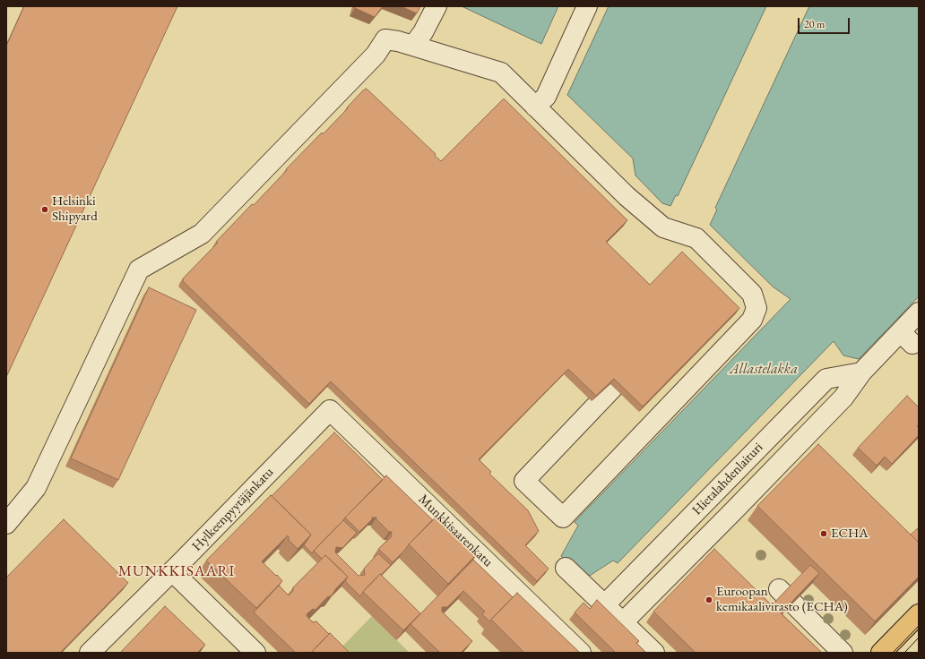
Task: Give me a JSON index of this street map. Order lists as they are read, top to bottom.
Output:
{
  "streets": {
    "street": ["Hietalahdenlaituri", "Hylkeenpyytäjänkatu", "Munkkisaarenkatu"]
  },
  "crossings": [
    ["Hylkeenpyytäjänkatu", "Munkkisaarenkatu"]
  ],
  "districts": ["MUNKKISAARI"],
  "water": ["Allastelakka"],
  "places": ["Helsinki Shipyard", "ECHA", "Euroopan kemikaalivirasto (ECHA)"],
  "scale_bar": "20 m"
}
